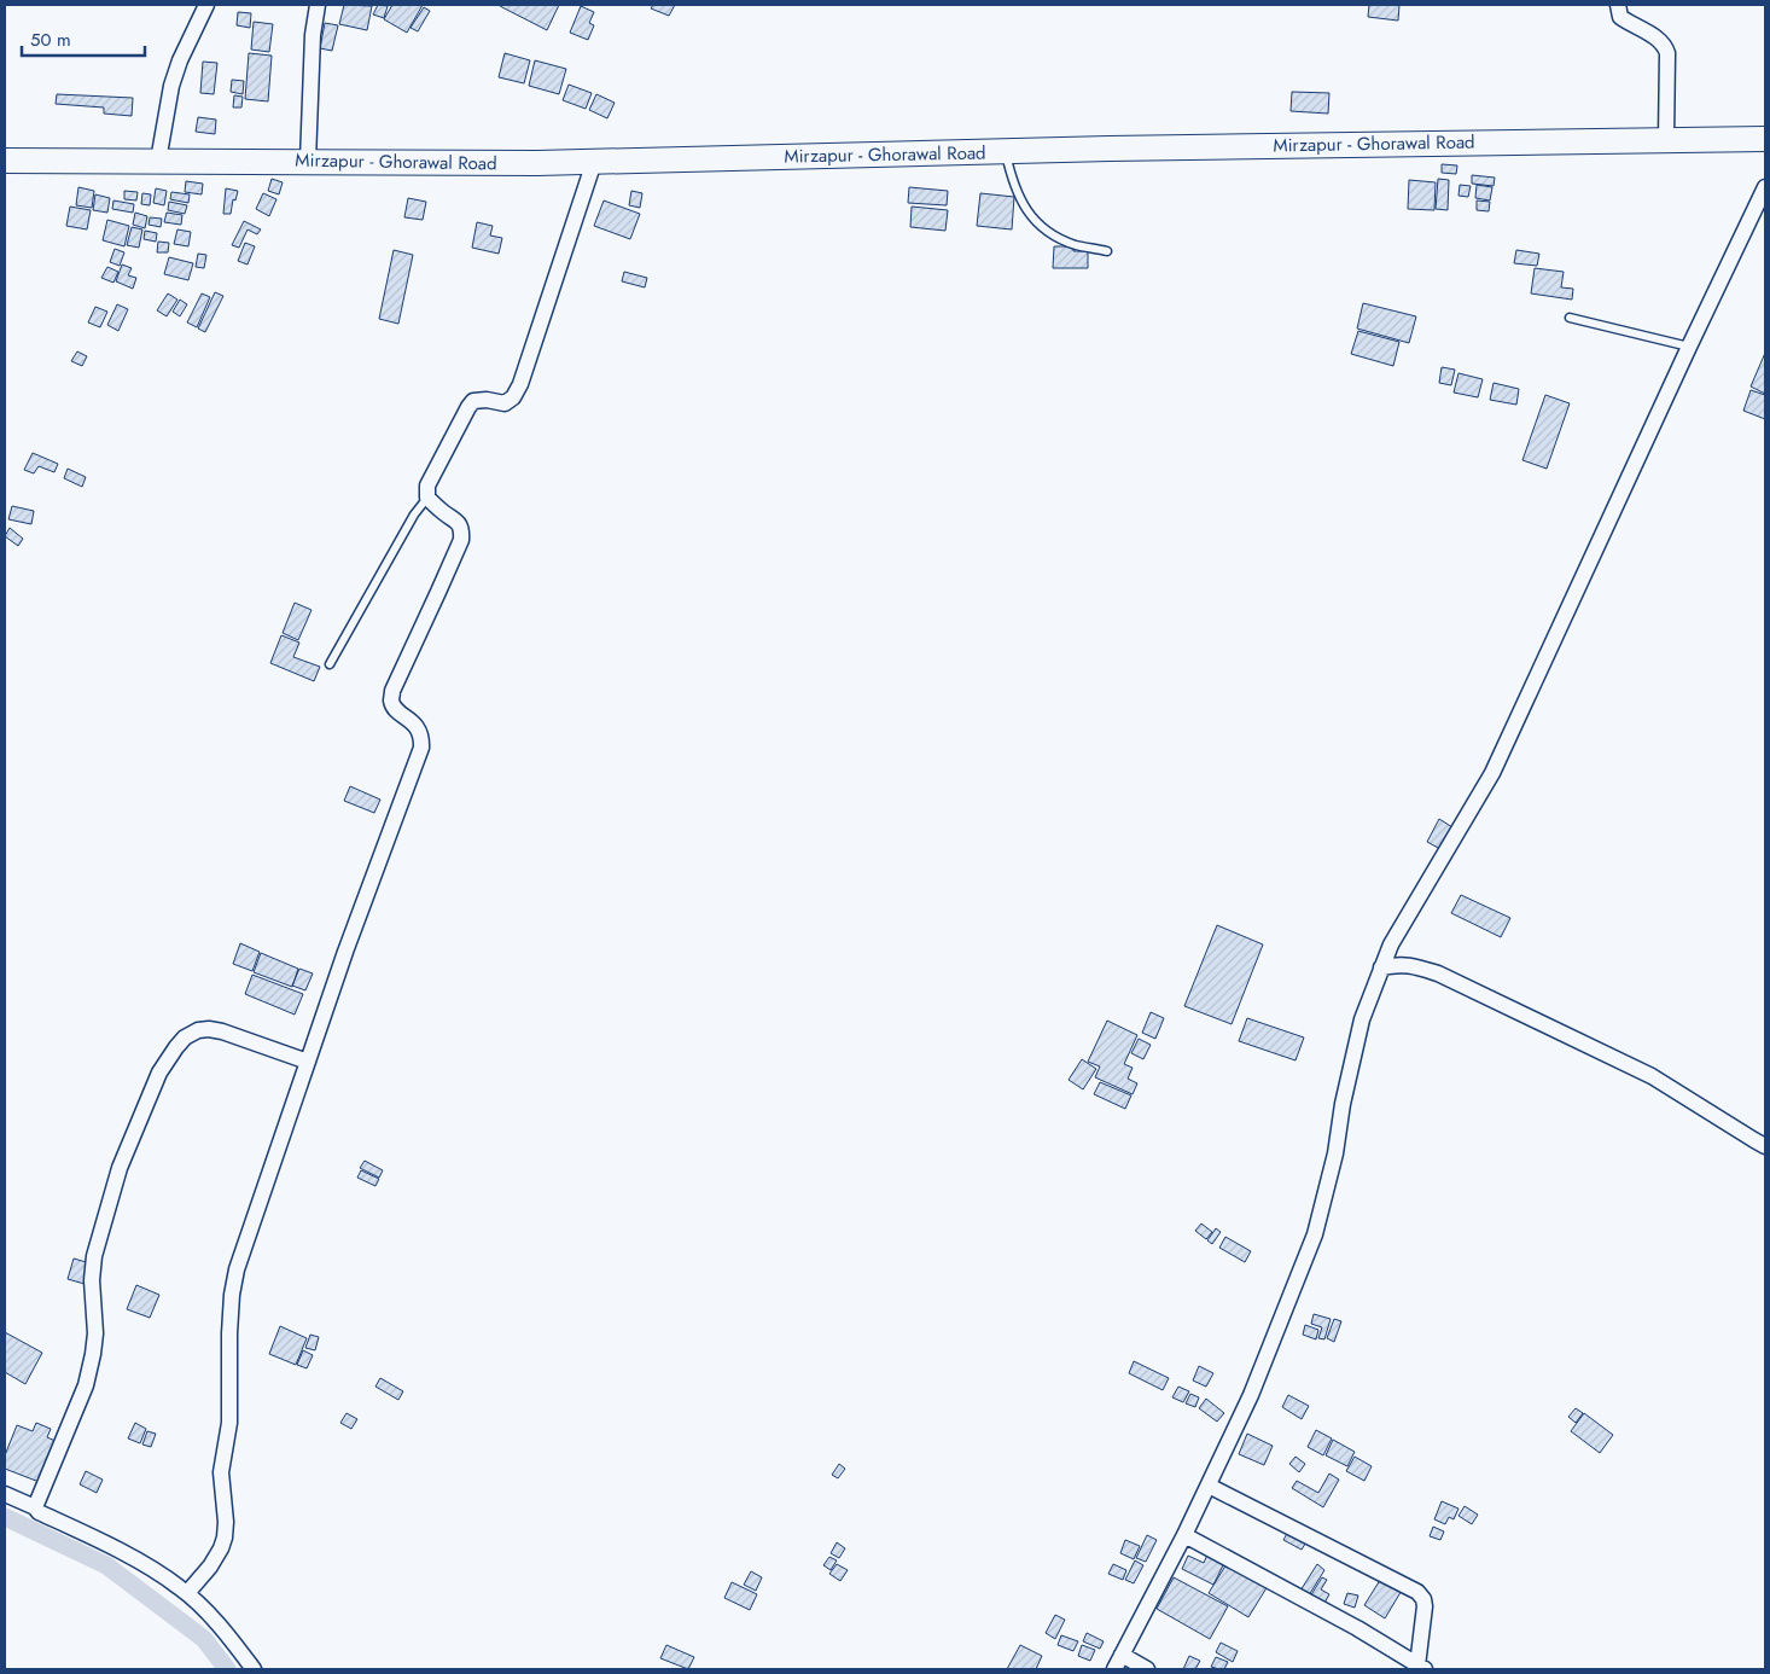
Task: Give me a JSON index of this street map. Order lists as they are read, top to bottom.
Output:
{
  "streets": {
    "main road": ["Mirzapur - Ghorawal Road"]
  },
  "scale_bar": "50 m"
}
